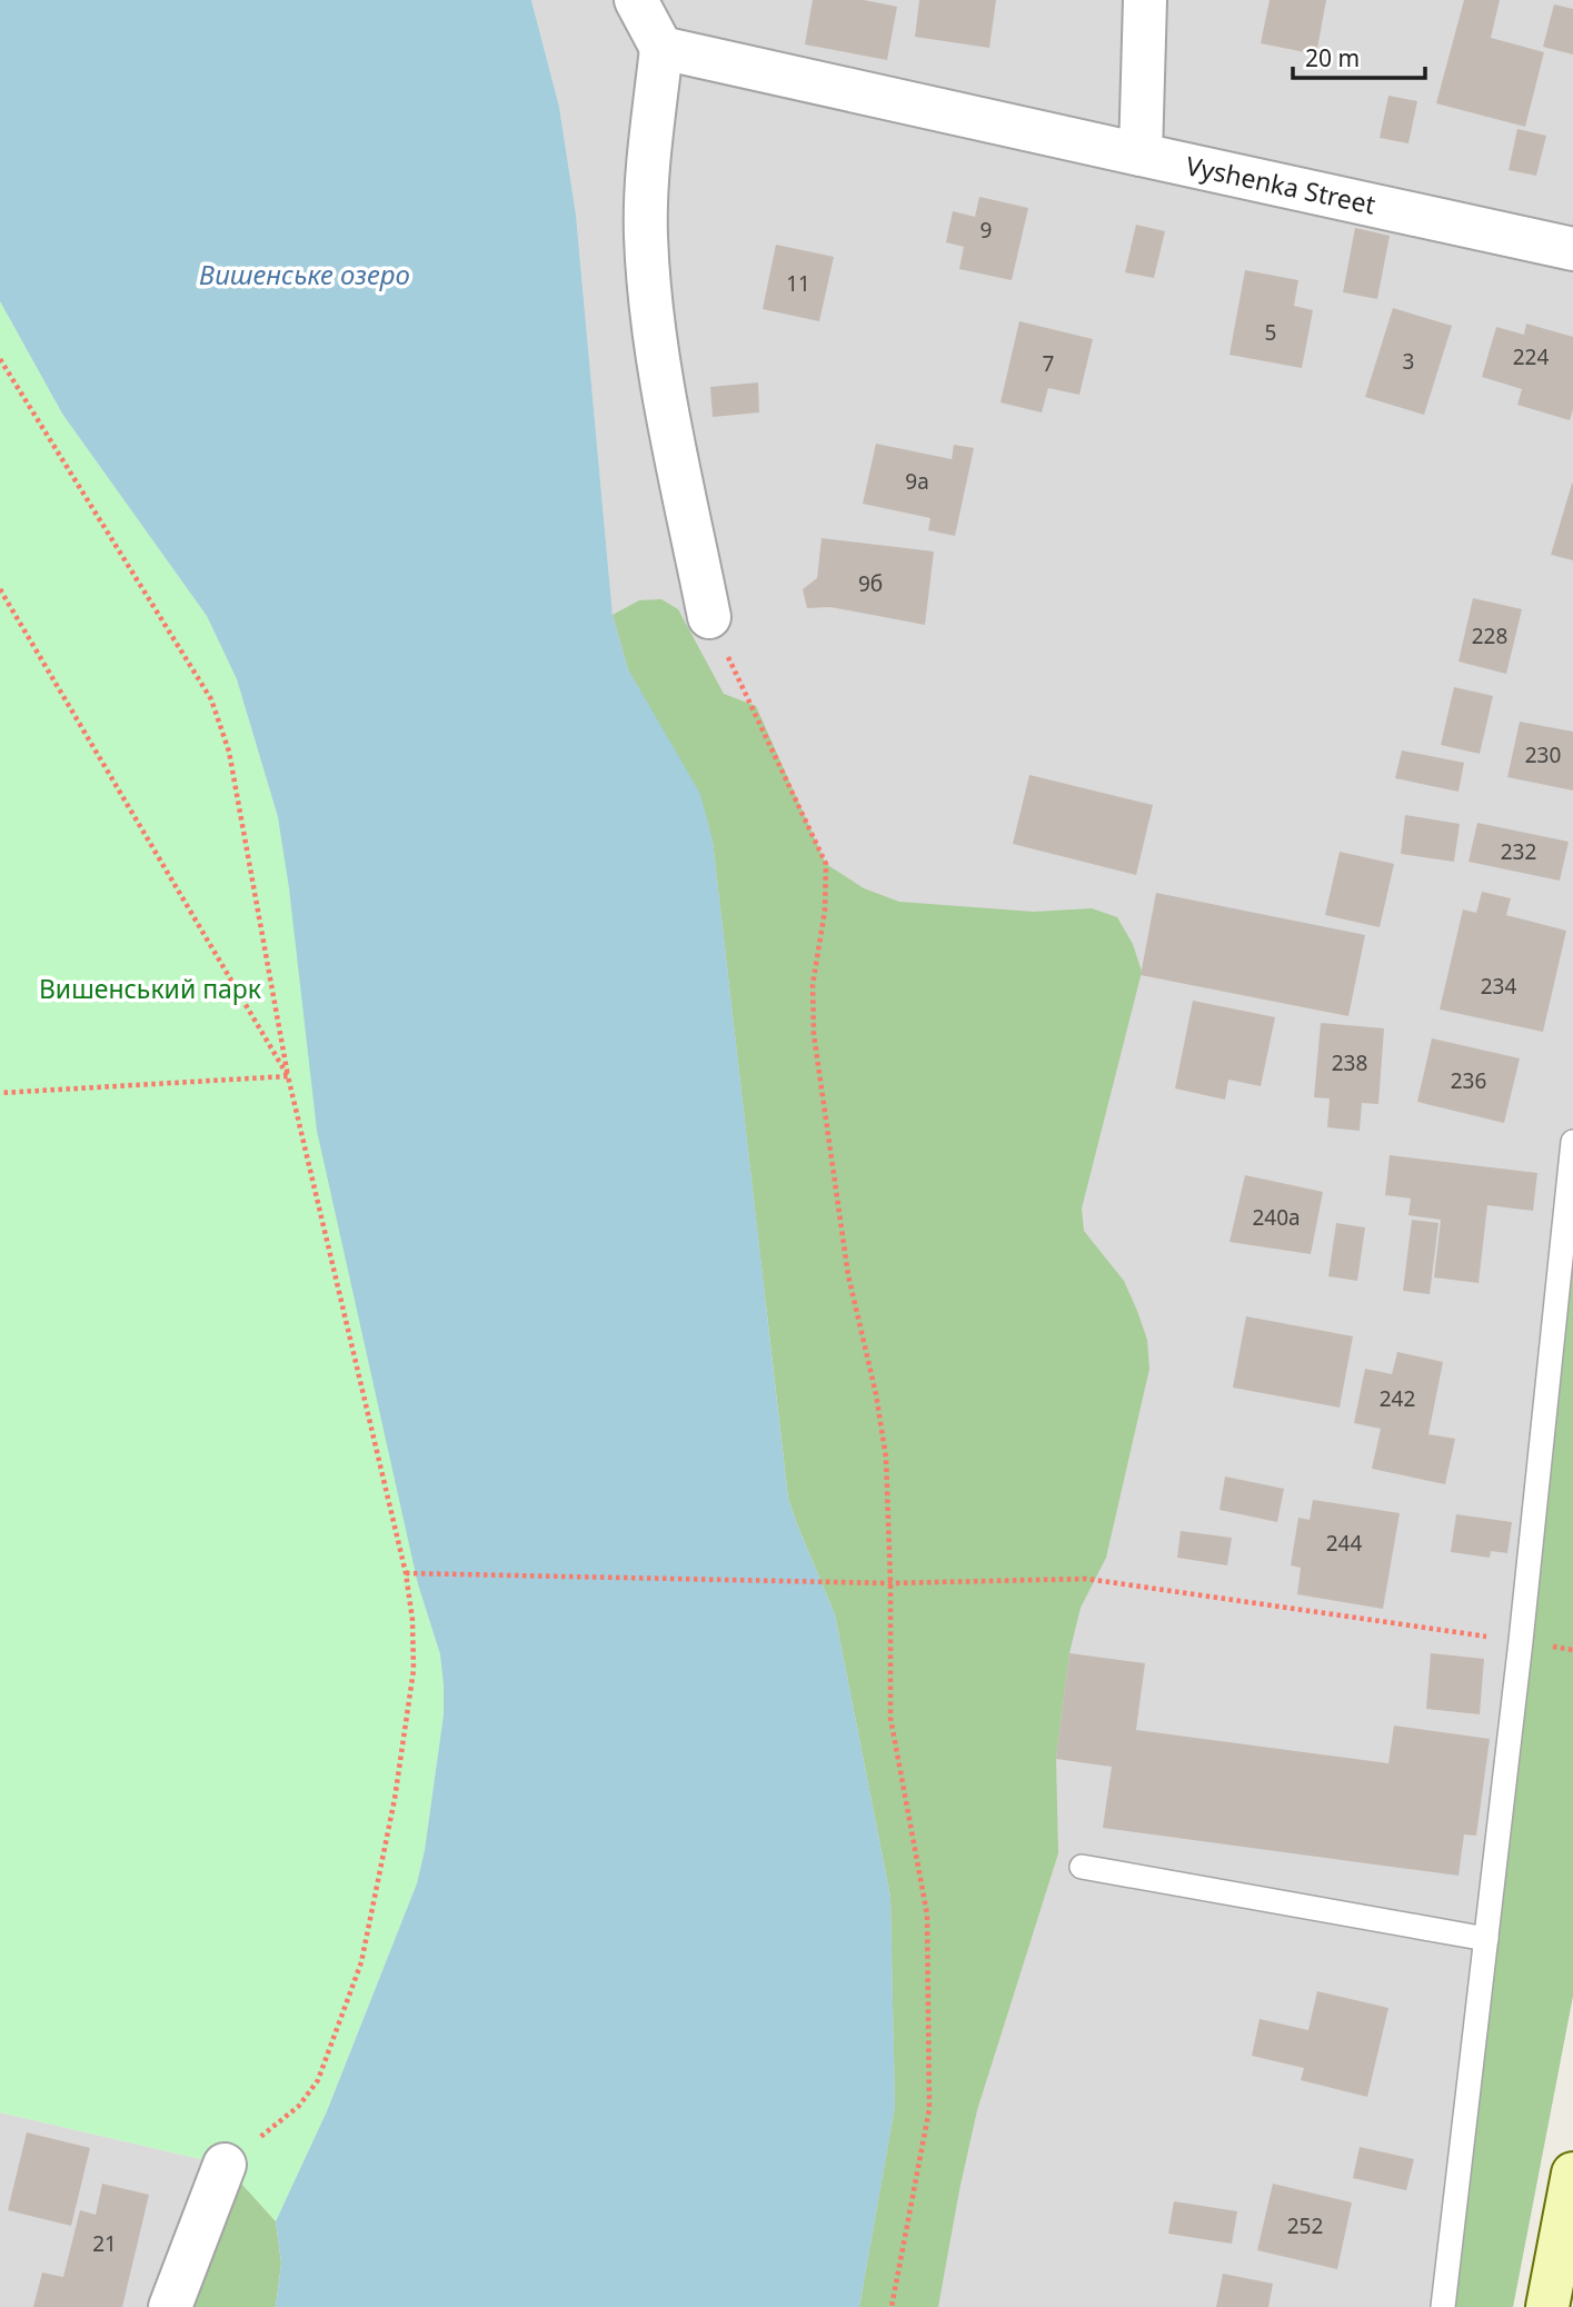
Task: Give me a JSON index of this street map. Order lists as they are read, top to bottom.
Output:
{
  "streets": {
    "street": ["Vyshenka Street"]
  },
  "water": ["Вишенське озеро"],
  "parks": ["Вишенський парк"],
  "house_numbers": [
    "9",
    "11",
    "5",
    "224",
    "3",
    "7",
    "9а",
    "9б",
    "228",
    "230",
    "232",
    "234",
    "238",
    "236",
    "240а",
    "242",
    "244",
    "252",
    "21"
  ],
  "scale_bar": "20 m"
}
